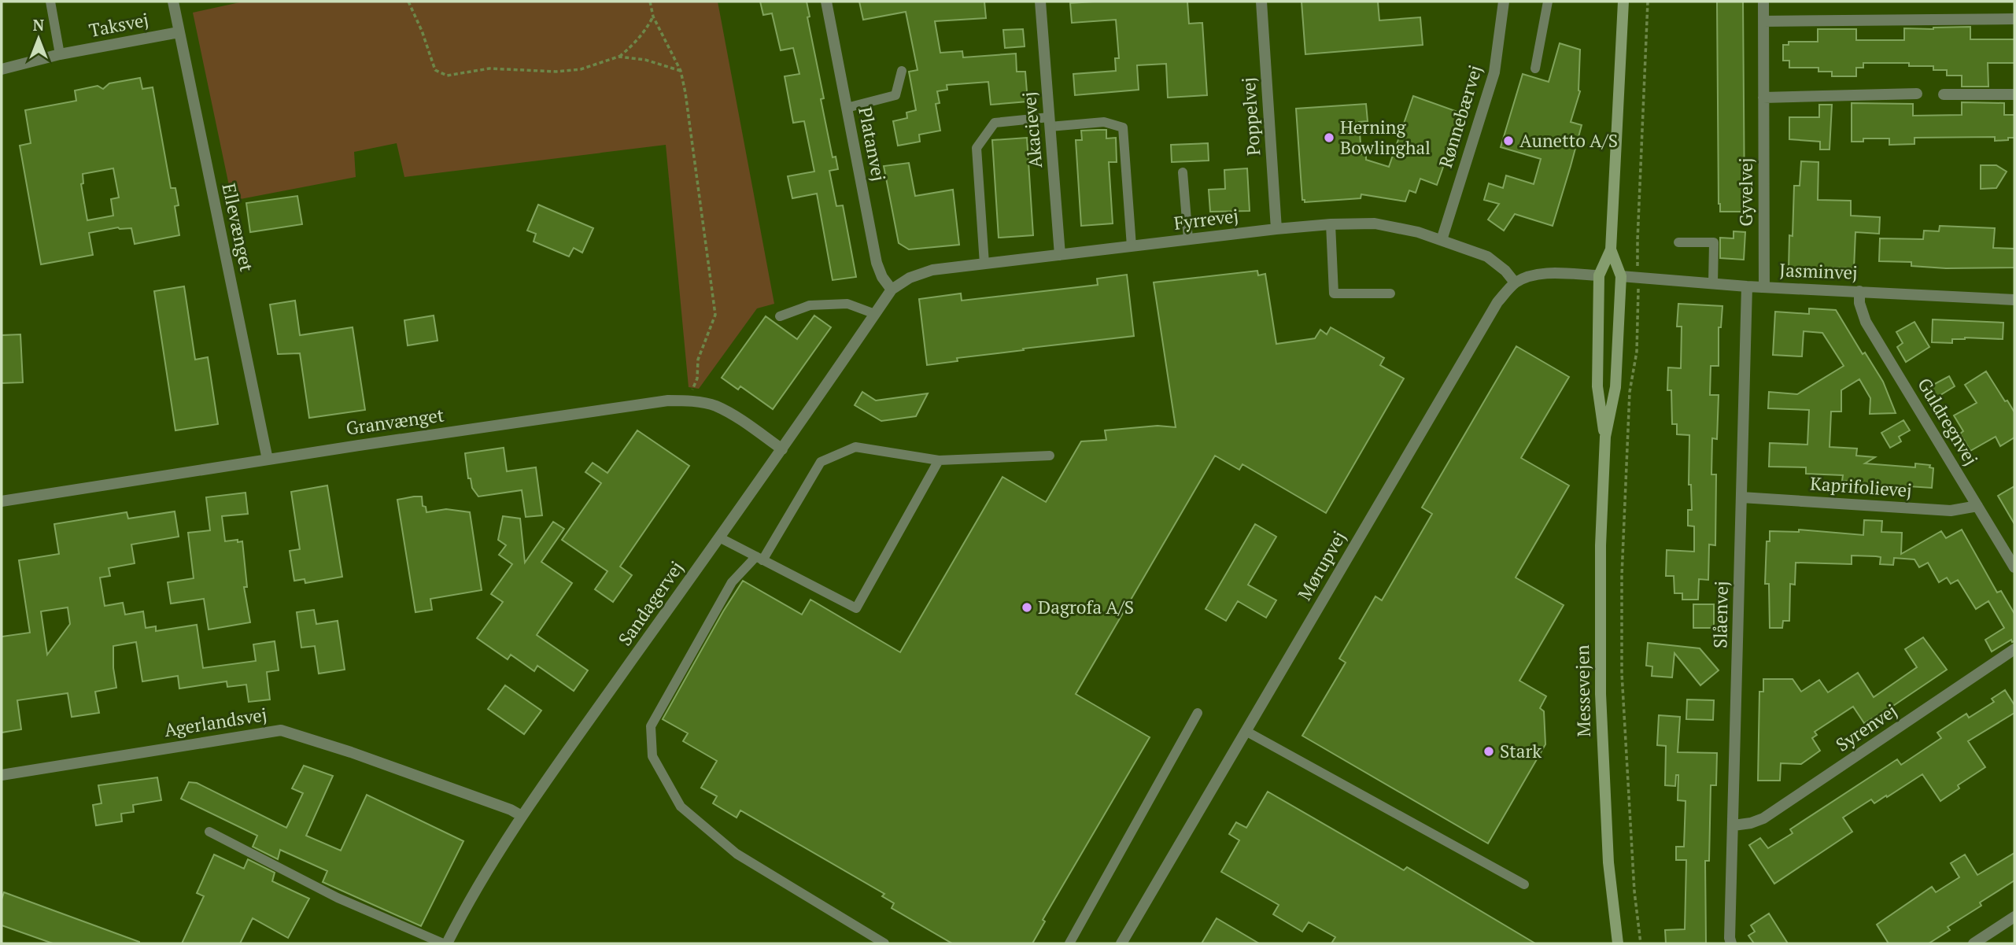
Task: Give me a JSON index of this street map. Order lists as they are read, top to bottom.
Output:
{
  "streets": {
    "main road": ["Messevejen"],
    "street": [
      "Taksvej",
      "Poppelvej",
      "Rønnebærvej",
      "Akacievej",
      "Platanvej",
      "Gyvelvej",
      "Fyrrevej",
      "Ellevænget",
      "Jasminvej",
      "Granvænget",
      "Guldregnvej",
      "Kaprifolievej",
      "Mørupvej",
      "Sandagervej",
      "Slåenvej",
      "Agerlandsvej",
      "Syrenvej"
    ]
  },
  "crossings": [
    ["Taksvej", "Ellevænget"],
    ["Poppelvej", "Fyrrevej"],
    ["Rønnebærvej", "Fyrrevej"],
    ["Akacievej", "Fyrrevej"],
    ["Platanvej", "Fyrrevej"],
    ["Platanvej", "Sandagervej"],
    ["Gyvelvej", "Jasminvej"],
    ["Fyrrevej", "Mørupvej"],
    ["Fyrrevej", "Sandagervej"],
    ["Ellevænget", "Granvænget"],
    ["Jasminvej", "Guldregnvej"],
    ["Jasminvej", "Slåenvej"],
    ["Jasminvej", "Messevejen"],
    ["Granvænget", "Sandagervej"],
    ["Guldregnvej", "Kaprifolievej"],
    ["Kaprifolievej", "Slåenvej"],
    ["Sandagervej", "Agerlandsvej"],
    ["Slåenvej", "Syrenvej"]
  ],
  "places": [
    "Herning Bowlinghal",
    "Aunetto A/S",
    "Dagrofa A/S",
    "Stark"
  ],
  "north": "top"
}
